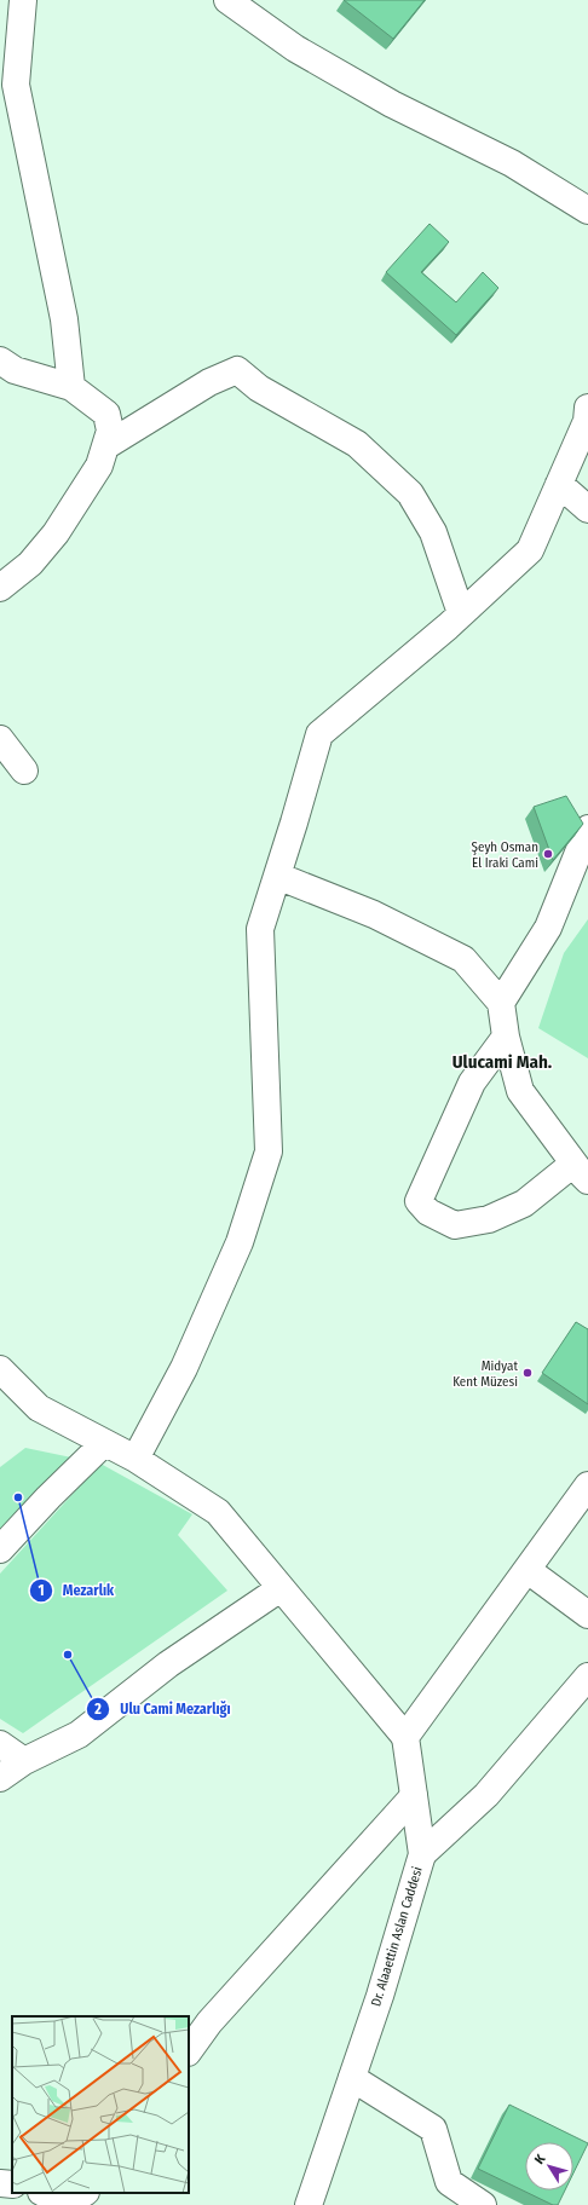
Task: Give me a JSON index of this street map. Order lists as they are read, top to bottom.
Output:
{
  "streets": {
    "street": ["Dr. Alaaettin Aslan Caddesi"]
  },
  "districts": ["Ulucami Mah."],
  "places": [
    "Şeyh Osman El Iraki Cami",
    "Midyat Kent Müzesi",
    "Mezarlık",
    "Ulu Cami Mezarlığı"
  ],
  "north": "top left"
}
